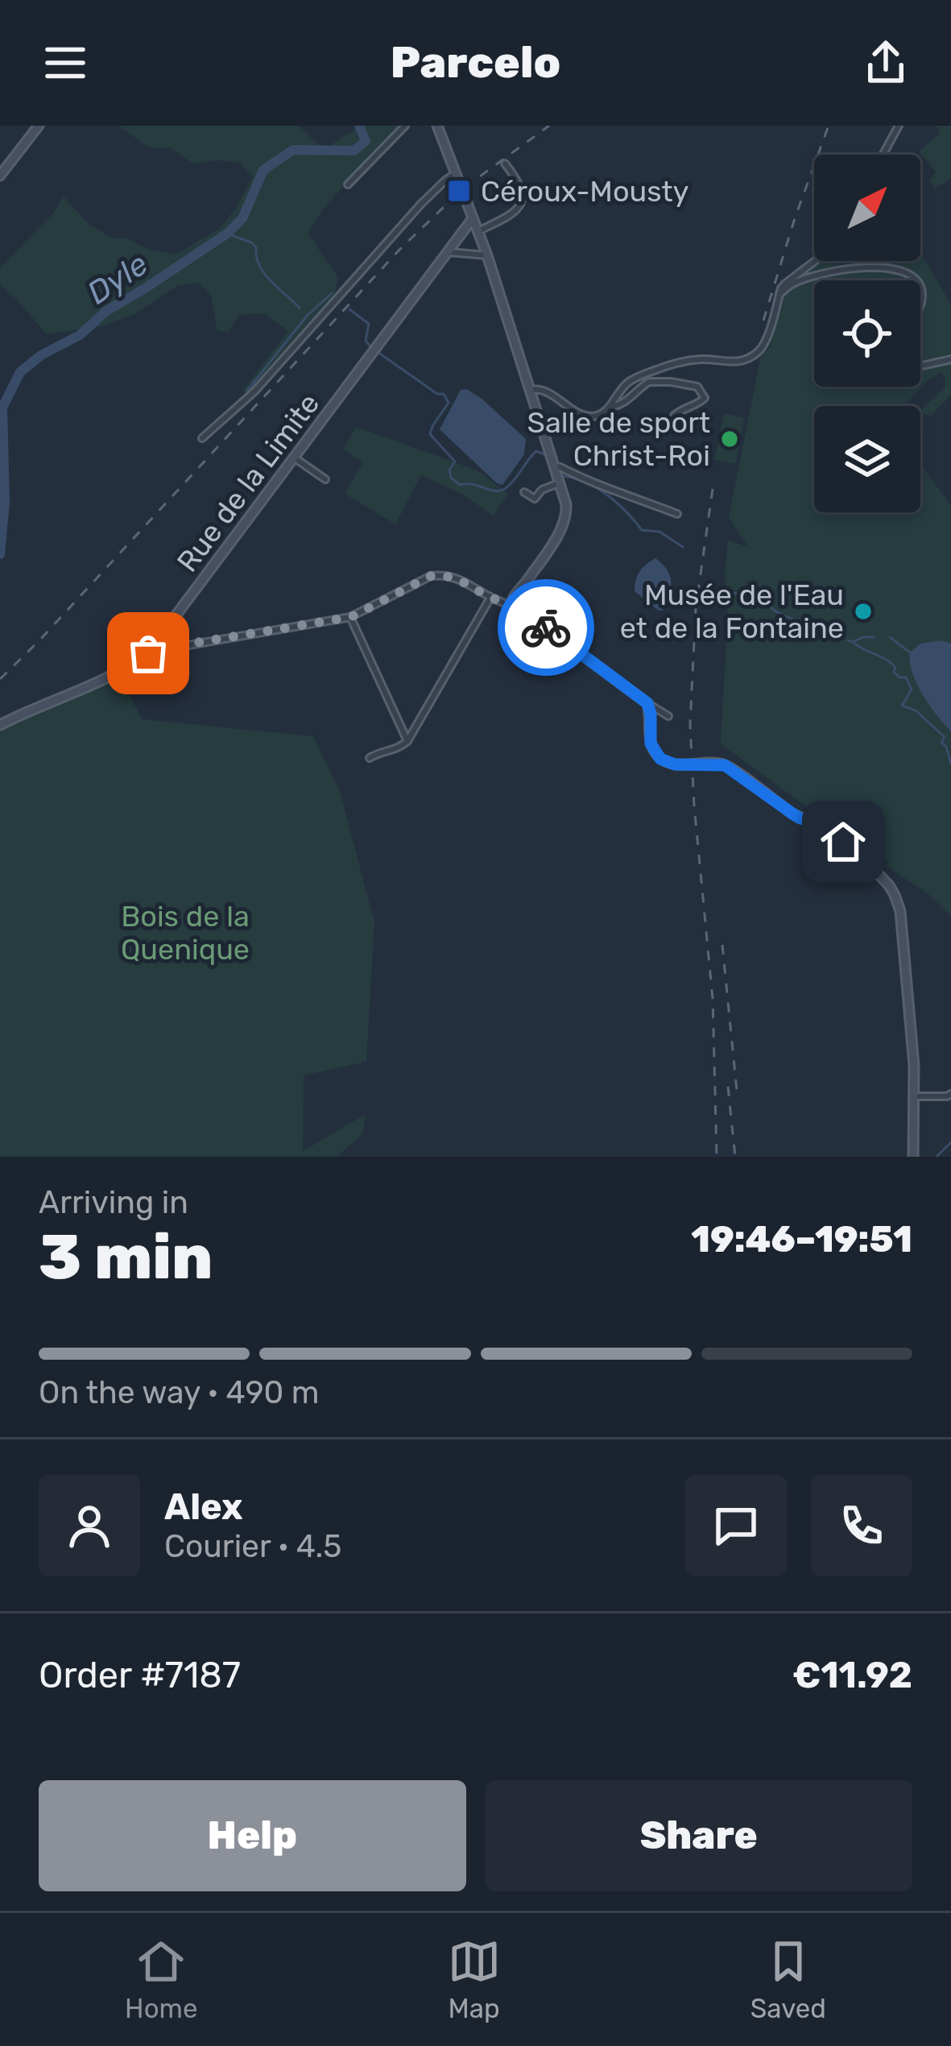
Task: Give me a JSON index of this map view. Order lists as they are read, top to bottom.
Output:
{
  "streets": {
    "street": ["Rue de la Limite"]
  },
  "water": ["Dyle"],
  "parks": ["Bois de la Quenique"],
  "places": {
    "transit": ["Céroux-Mousty"],
    "other": ["Salle de sport Christ-Roi", "Musée de l'Eau et de la Fontaine"]
  },
  "north": "top right",
  "page": {
    "header": "Parcelo",
    "heading": ["3 min", "Arriving in", "19:46–19:51"],
    "panel": [
      "Alex",
      "Courier · 4.5",
      "Order #7187",
      "€11.92"
    ],
    "bar": "On the way · 490 m",
    "buttons": ["Help", "Share"],
    "tabs": ["Home", "Map", "Saved"]
  }
}
